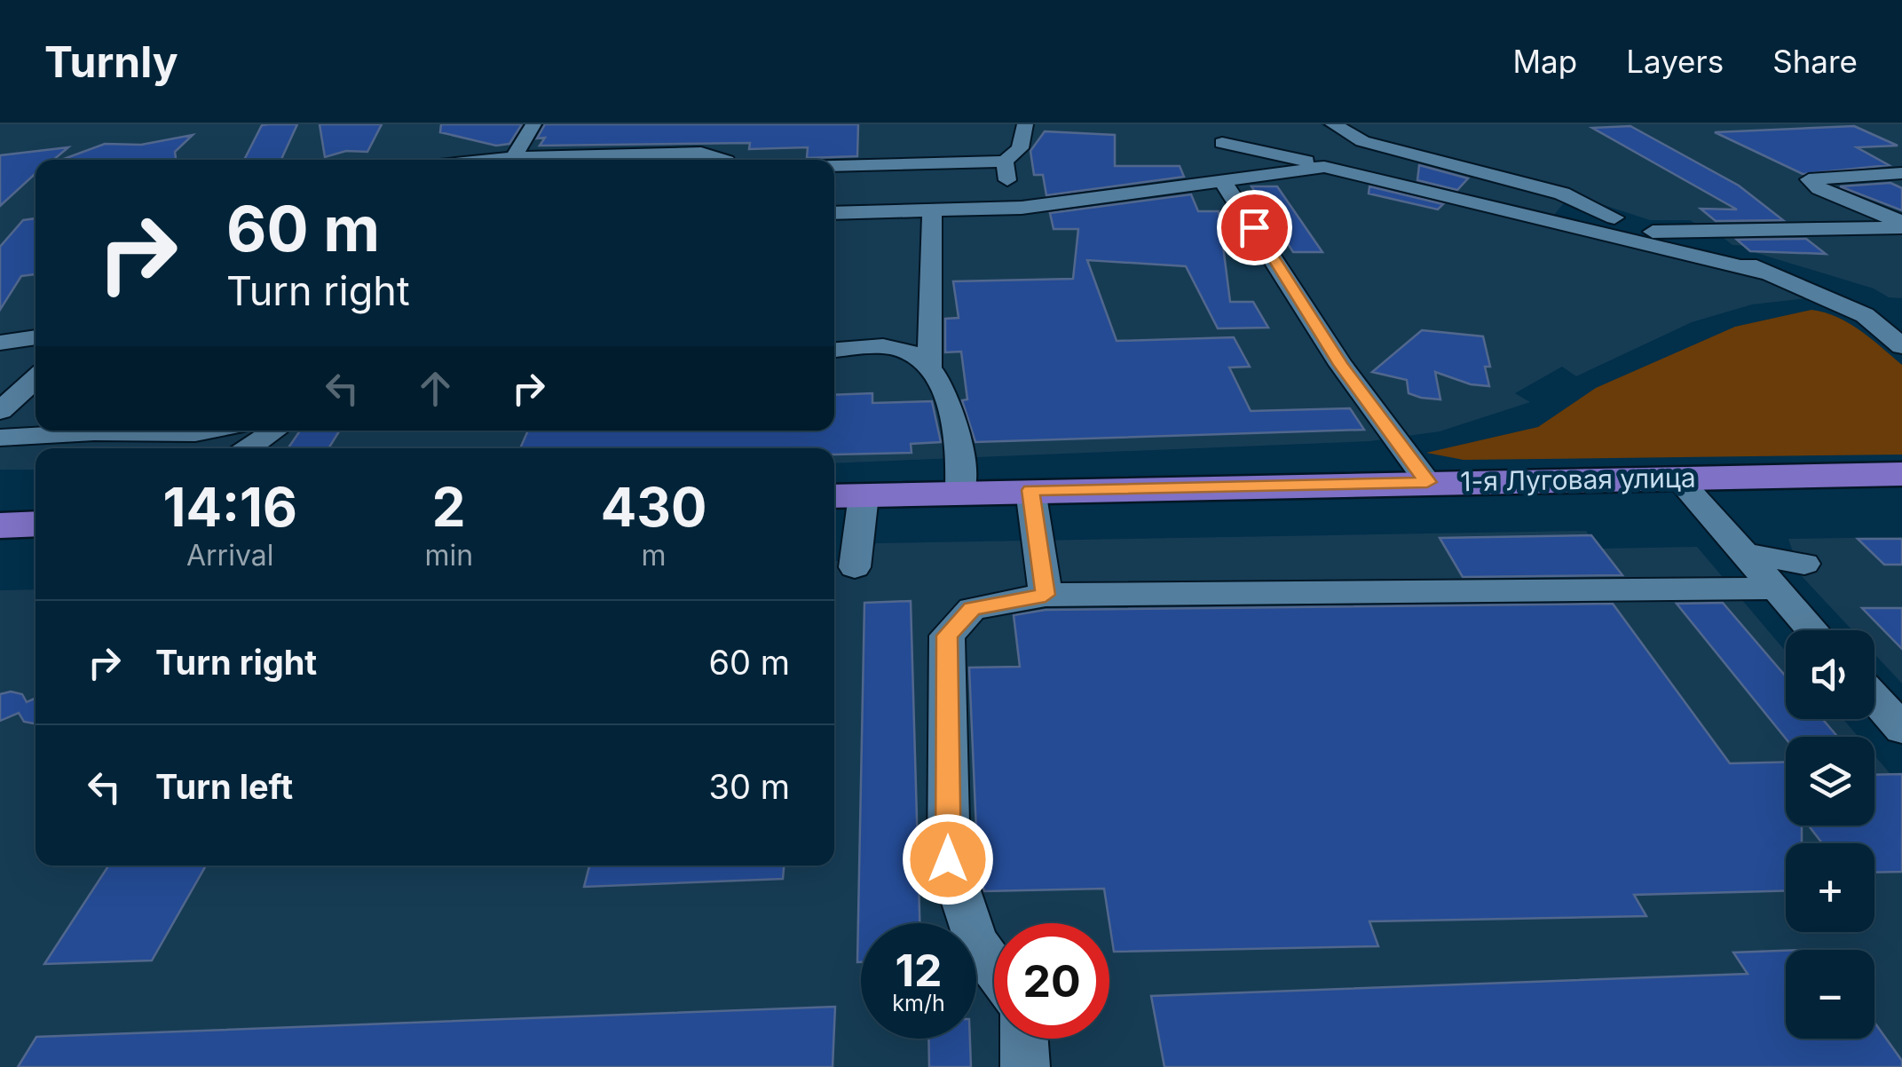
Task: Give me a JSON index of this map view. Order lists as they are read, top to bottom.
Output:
{
  "streets": {
    "main road": ["1-я Луговая улица"]
  },
  "page": {
    "header": "Turnly",
    "nav": ["Map", "Layers", "Share"],
    "turn": ["60 m", "Turn right"],
    "eta": [
      "14:16",
      "Arrival",
      "2",
      "min",
      "430",
      "m"
    ],
    "list": [
      {
        "name": "Turn right",
        "value": "60 m"
      },
      {
        "name": "Turn left",
        "value": "30 m"
      }
    ],
    "map_buttons": ["+", "−"],
    "speed": "12 km/h",
    "limit": "20"
  }
}
